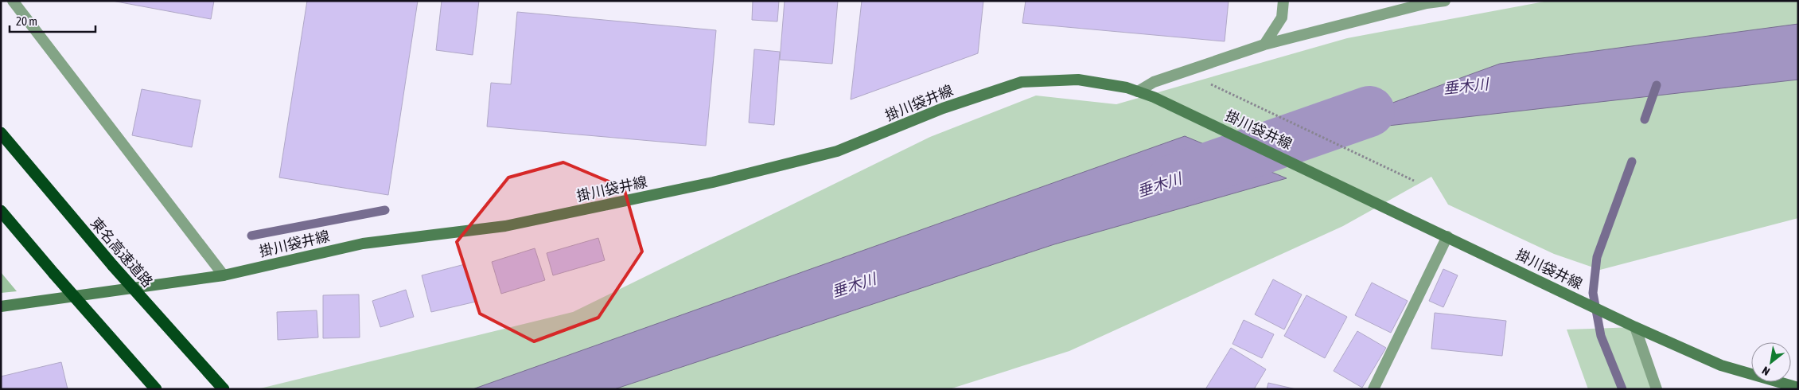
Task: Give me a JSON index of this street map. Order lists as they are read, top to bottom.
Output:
{
  "streets": {
    "highway": ["東名高速道路"],
    "main road": ["掛川袋井線"]
  },
  "water": ["垂木川"],
  "scale_bar": "20 m",
  "north": "bottom left"
}
